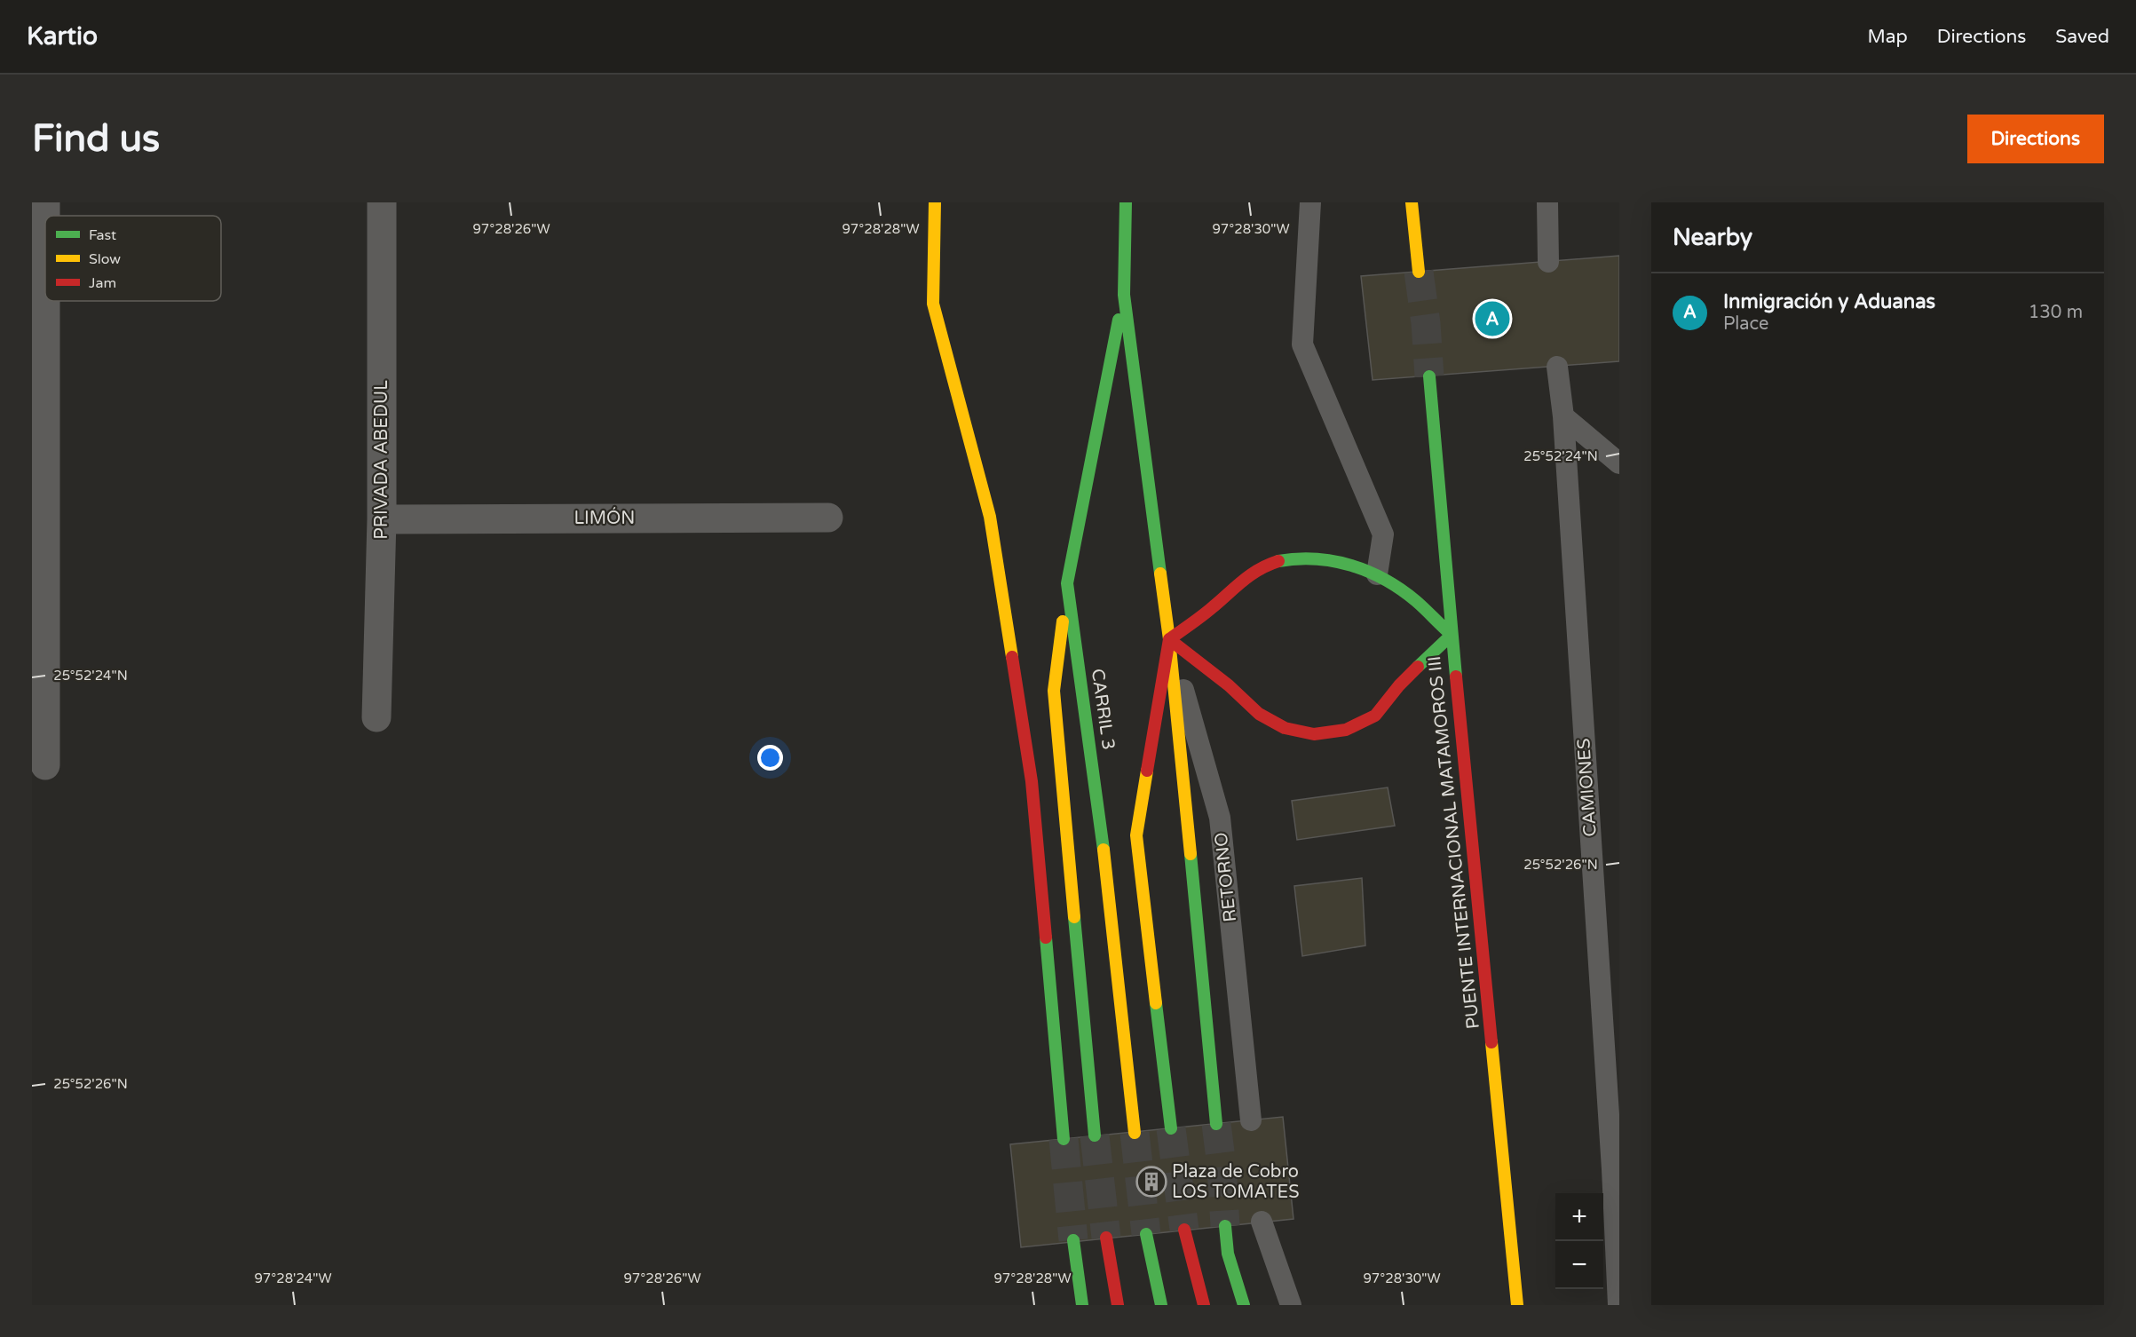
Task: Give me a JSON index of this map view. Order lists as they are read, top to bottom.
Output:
{
  "streets": {
    "highway": ["CARRIL 3", "PUENTE INTERNACIONAL MATAMOROS III"],
    "street": ["PRIVADA ABEDUL", "LIMÓN"],
    "lane": ["CAMIONES", "RETORNO"]
  },
  "crossings": [
    ["PRIVADA ABEDUL", "LIMÓN"]
  ],
  "places": {
    "building": ["Plaza de Cobro LOS TOMATES"]
  },
  "legend": ["Fast", "Slow", "Jam"],
  "page": {
    "header": "Kartio",
    "nav": ["Map", "Directions", "Saved"],
    "buttons": "Directions",
    "title": "Find us",
    "heading": "Nearby",
    "list": [
      {
        "mark": "A",
        "name": "Inmigración y Aduanas",
        "note": "Place",
        "value": "130 m"
      }
    ],
    "pins": "A",
    "map_buttons": ["+", "−"]
  },
  "coordinates": [
    "97°28'26\"W",
    "97°28'28\"W",
    "97°28'30\"W",
    "25°52'24\"N",
    "25°52'26\"N",
    "97°28'24\"W"
  ]
}
